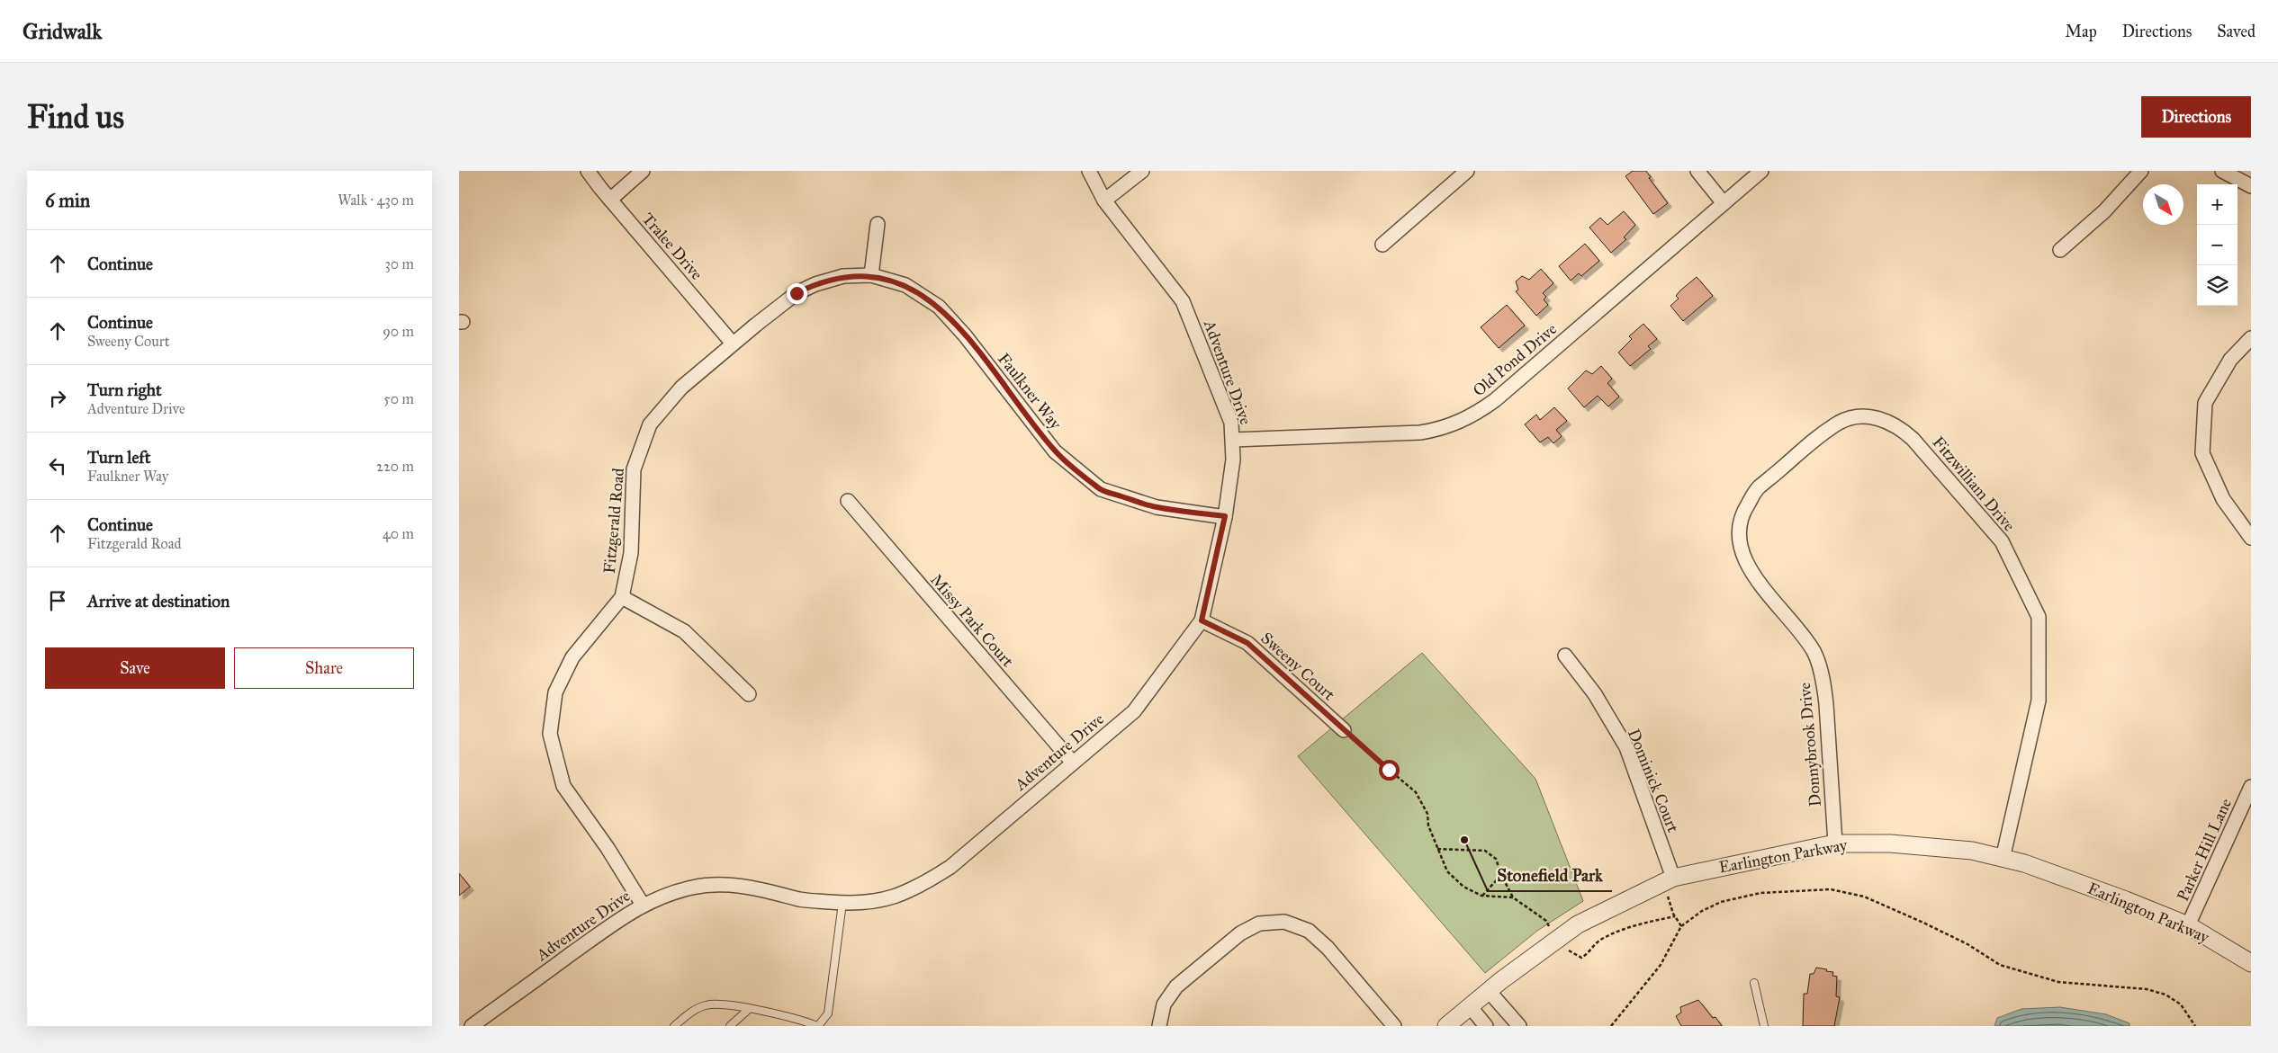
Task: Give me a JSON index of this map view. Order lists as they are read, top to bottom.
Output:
{
  "streets": {
    "street": [
      "Tralee Drive",
      "Old Pond Drive",
      "Adventure Drive",
      "Faulkner Way",
      "Fitzwilliam Drive",
      "Fitzgerald Road",
      "Missy Park Court",
      "Sweeny Court",
      "Donnybrook Drive",
      "Dominick Court",
      "Parker Hill Lane",
      "Earlington Parkway"
    ]
  },
  "crossings": [
    ["Tralee Drive", "Fitzgerald Road"],
    ["Old Pond Drive", "Adventure Drive"],
    ["Adventure Drive", "Faulkner Way"],
    ["Adventure Drive", "Fitzgerald Road"],
    ["Adventure Drive", "Missy Park Court"],
    ["Adventure Drive", "Sweeny Court"],
    ["Faulkner Way", "Fitzgerald Road"],
    ["Fitzwilliam Drive", "Donnybrook Drive"],
    ["Fitzwilliam Drive", "Earlington Parkway"],
    ["Donnybrook Drive", "Earlington Parkway"],
    ["Dominick Court", "Earlington Parkway"],
    ["Parker Hill Lane", "Earlington Parkway"]
  ],
  "places": ["Stonefield Park"],
  "north": "bottom right",
  "page": {
    "header": "Gridwalk",
    "nav": ["Map", "Directions", "Saved"],
    "buttons": [
      "Directions",
      ["Save", "Share"]
    ],
    "title": "Find us",
    "heading": ["6 min", "Walk · 430 m"],
    "map_buttons": ["+", "−"],
    "list": [
      ["Continue", "30 m"],
      ["Continue", "Sweeny Court", "90 m"],
      ["Turn right", "Adventure Drive", "50 m"],
      ["Turn left", "Faulkner Way", "220 m"],
      ["Continue", "Fitzgerald Road", "40 m"],
      "Arrive at destination"
    ]
  }
}
